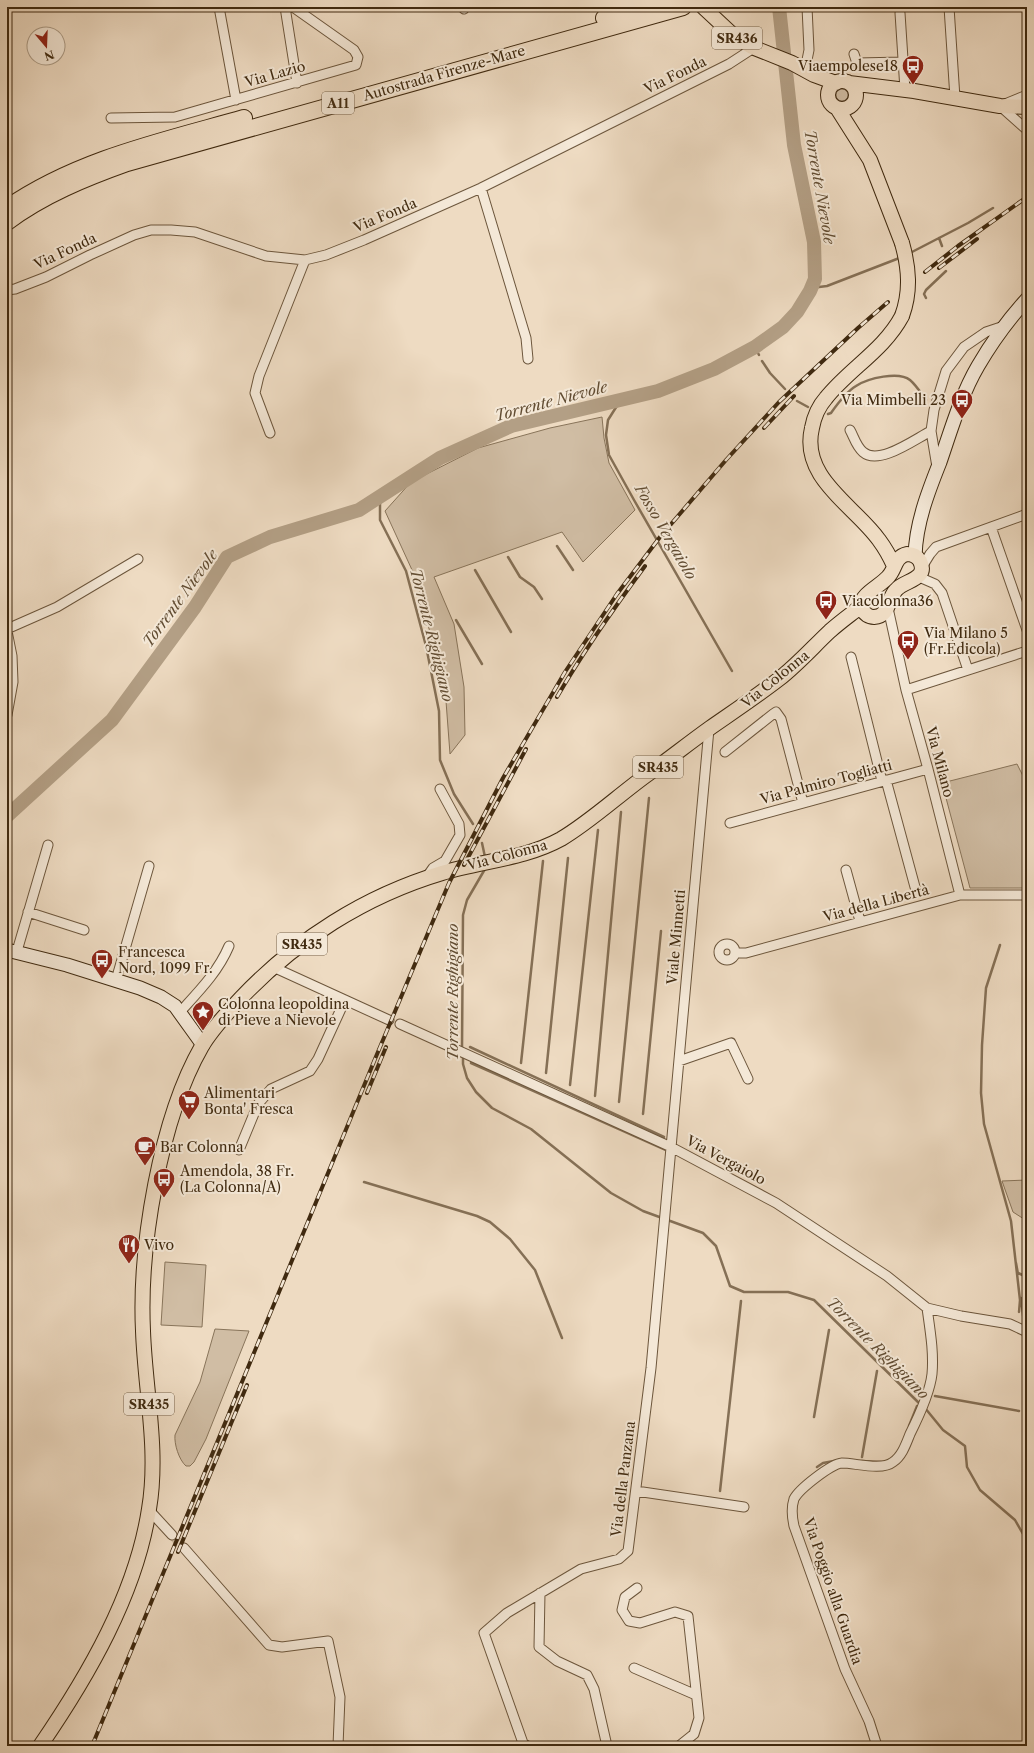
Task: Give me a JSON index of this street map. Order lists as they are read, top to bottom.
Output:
{
  "streets": {
    "highway": ["Autostrada Firenze-Mare", "A11"],
    "main road": ["SR436", "Via Colonna", "SR435"],
    "street": [
      "Via Lazio",
      "Via Fonda",
      "Via Milano",
      "Via Palmiro Togliatti",
      "Via della Libertà",
      "Viale Minnetti",
      "Via Vergaiolo",
      "Via della Panzana",
      "Via Poggio alla Guardia"
    ]
  },
  "crossings": [
    ["SR436", "Via Fonda"],
    ["Via Colonna", "SR435"],
    ["Via Colonna", "Viale Minnetti"],
    ["Via Milano", "SR435"],
    ["Via Milano", "Via Palmiro Togliatti"],
    ["Via Milano", "Via della Libertà"],
    ["Viale Minnetti", "Via Vergaiolo"],
    ["Viale Minnetti", "Via della Panzana"],
    ["Via Vergaiolo", "Via della Panzana"],
    ["Via Vergaiolo", "Via Poggio alla Guardia"]
  ],
  "water": ["Torrente Nievole", "Fosso Vergaiolo", "Torrente Righigiano"],
  "places": {
    "bus stop": [
      "Viaempolese18",
      "Via Mimbelli 23",
      "Viacolonna36",
      "Via Milano 5 (Fr.Edicola)",
      "Francesca Nord, 1099 Fr.",
      "Amendola, 38 Fr. (La Colonna/A)"
    ],
    "place": ["Colonna leopoldina di Pieve a Nievole"],
    "supermarket": ["Alimentari Bonta' Fresca"],
    "cafe": ["Bar Colonna"],
    "restaurant": ["Vivo"]
  },
  "north": "bottom"
}
